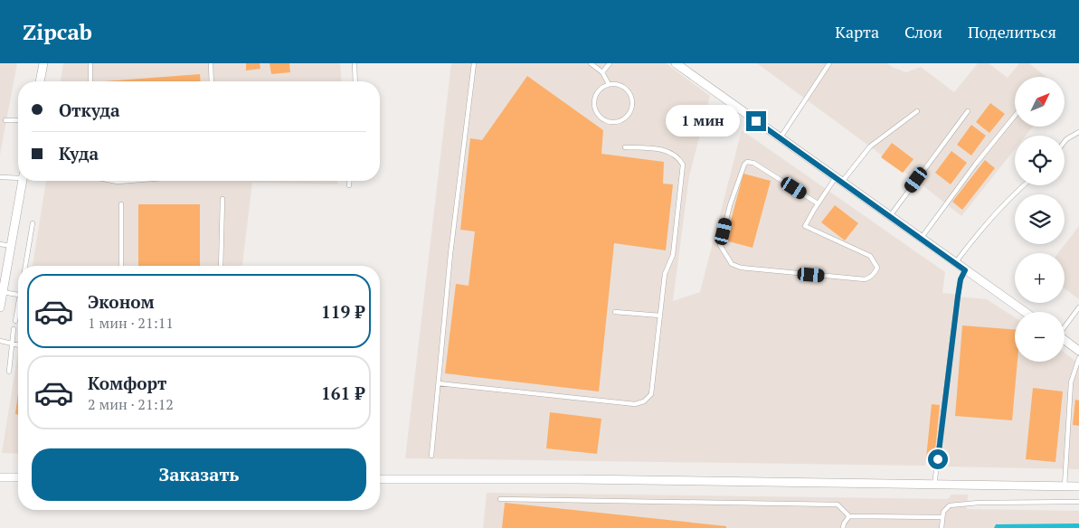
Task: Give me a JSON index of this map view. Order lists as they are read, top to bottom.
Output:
{
  "north": "top right",
  "page": {
    "header": "Zipcab",
    "nav": ["Карта", "Слои", "Поделиться"],
    "map_buttons": ["+", "−"],
    "banner": ["Откуда", "Куда"],
    "bubble": "1 мин",
    "list": [
      {
        "name": "Эконом",
        "note": "1 мин · 21:11",
        "value": "119 ₽"
      },
      {
        "name": "Комфорт",
        "note": "2 мин · 21:12",
        "value": "161 ₽"
      }
    ],
    "buttons": "Заказать"
  }
}
